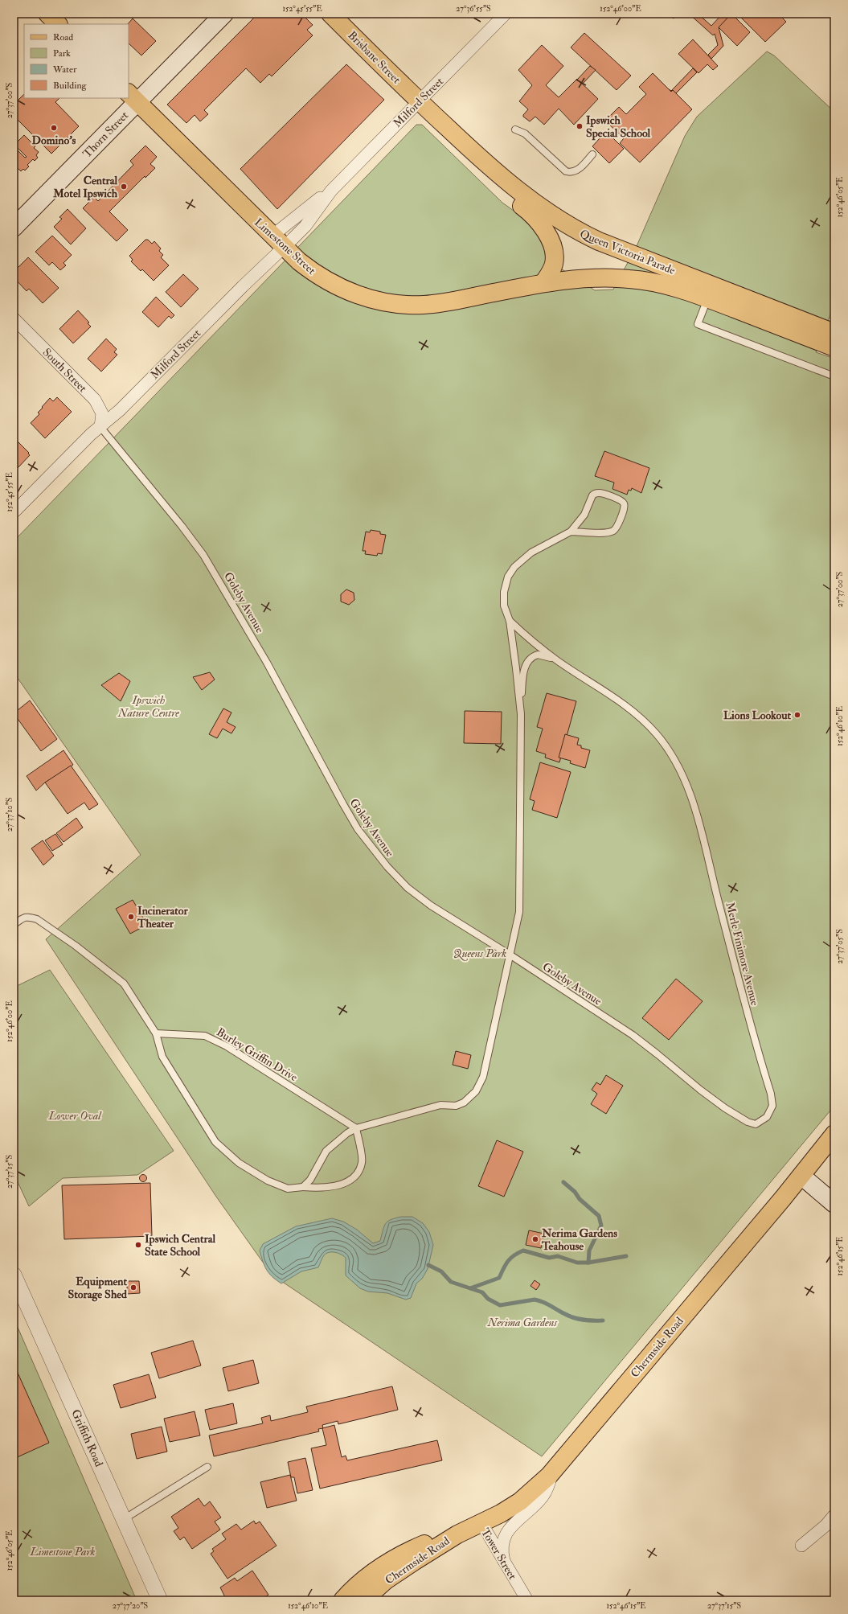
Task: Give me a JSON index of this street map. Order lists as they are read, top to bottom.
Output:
{
  "streets": {
    "main road": [
      "Brisbane Street",
      "Thorn Street",
      "Limestone Street",
      "Queen Victoria Parade",
      "Chermside Road"
    ],
    "street": [
      "Milford Street",
      "South Street",
      "Griffith Road",
      "Tower Street"
    ],
    "lane": ["Goleby Avenue", "Merle Finimore Avenue", "Burley Griffin Drive"]
  },
  "crossings": [
    ["Brisbane Street", "Milford Street"],
    ["Brisbane Street", "Queen Victoria Parade"],
    ["Milford Street", "Limestone Street"],
    ["Milford Street", "Queen Victoria Parade"],
    ["Milford Street", "South Street"],
    ["Milford Street", "Goleby Avenue"],
    ["Thorn Street", "Limestone Street"],
    ["Limestone Street", "Queen Victoria Parade"],
    ["South Street", "Goleby Avenue"],
    ["Goleby Avenue", "Merle Finimore Avenue"],
    ["Merle Finimore Avenue", "Burley Griffin Drive"],
    ["Chermside Road", "Tower Street"]
  ],
  "parks": [
    "Ipswich Nature Centre",
    "Queens Park",
    "Lower Oval",
    "Nerima Gardens",
    "Limestone Park"
  ],
  "places": [
    "Ipswich Special School",
    "Domino's",
    "Central Motel Ipswich",
    "Lions Lookout",
    "Incinerator Theater",
    "Nerima Gardens Teahouse",
    "Ipswich Central State School",
    "Equipment Storage Shed"
  ],
  "legend": [
    "Road",
    "Park",
    "Water",
    "Building"
  ],
  "coordinates": [
    "152°45'55\"E",
    "27°36'55\"S",
    "152°46'00\"E",
    "27°37'00\"S",
    "152°46'05\"E",
    "152°46'10\"E",
    "27°37'10\"S",
    "27°37'05\"S",
    "27°37'15\"S",
    "152°46'15\"E",
    "27°37'20\"S"
  ]
}
